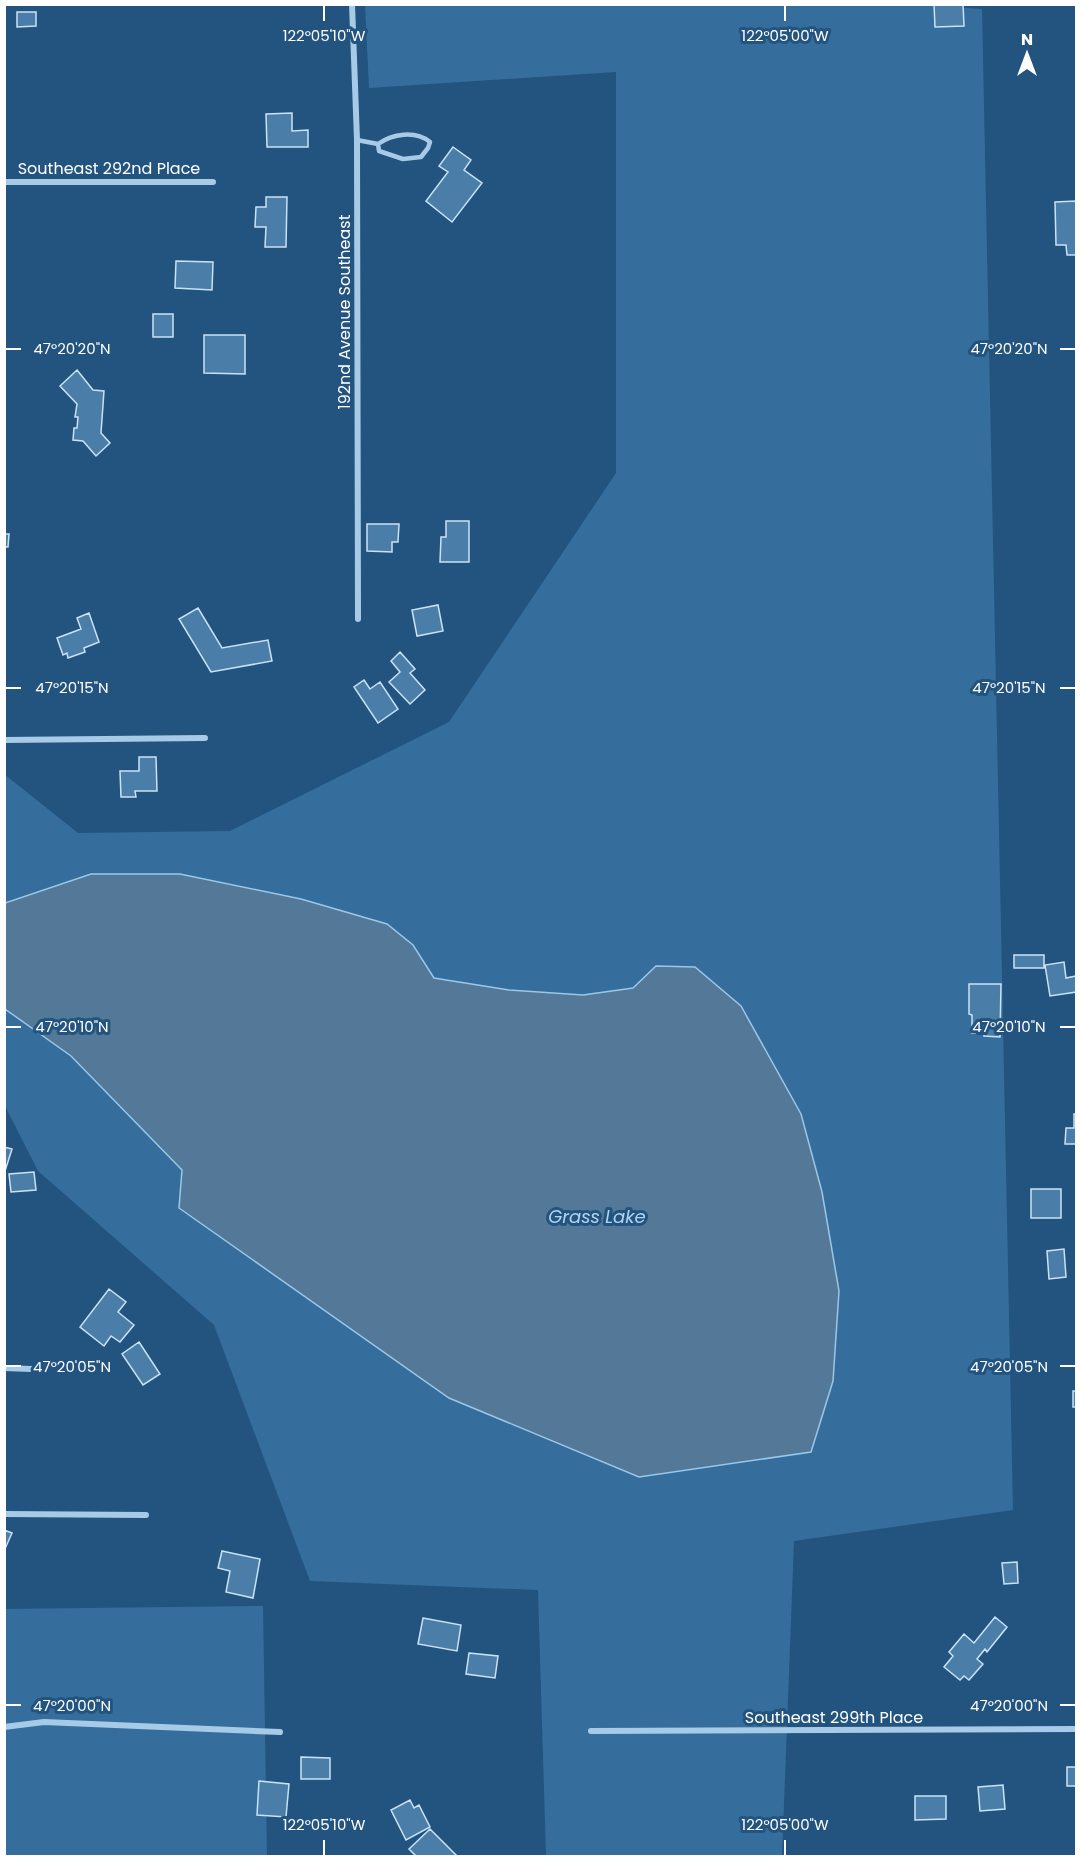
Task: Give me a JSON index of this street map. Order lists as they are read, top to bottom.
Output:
{
  "streets": {
    "street": ["Southeast 292nd Place", "192nd Avenue Southeast", "Southeast 299th Place"]
  },
  "water": ["Grass Lake"],
  "north": "top",
  "coordinates": [
    "122°05'10\"W",
    "122°05'00\"W",
    "47°20'20\"N",
    "47°20'15\"N",
    "47°20'10\"N",
    "47°20'05\"N",
    "47°20'00\"N"
  ]
}
